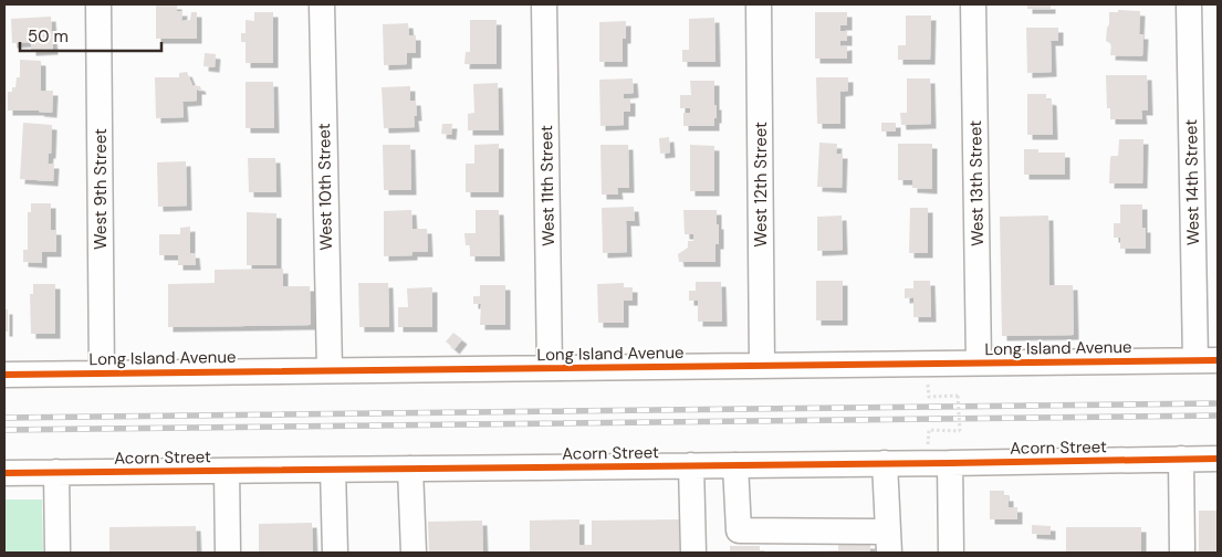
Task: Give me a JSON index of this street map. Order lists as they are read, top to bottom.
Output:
{
  "streets": {
    "street": [
      "West 14th Street",
      "West 13th Street",
      "West 12th Street",
      "West 11th Street",
      "West 10th Street",
      "West 9th Street",
      "Long Island Avenue",
      "Acorn Street"
    ]
  },
  "crossings": [
    ["West 14th Street", "Long Island Avenue"],
    ["West 13th Street", "Long Island Avenue"],
    ["West 12th Street", "Long Island Avenue"],
    ["West 11th Street", "Long Island Avenue"],
    ["West 10th Street", "Long Island Avenue"],
    ["West 9th Street", "Long Island Avenue"]
  ],
  "scale_bar": "50 m"
}
